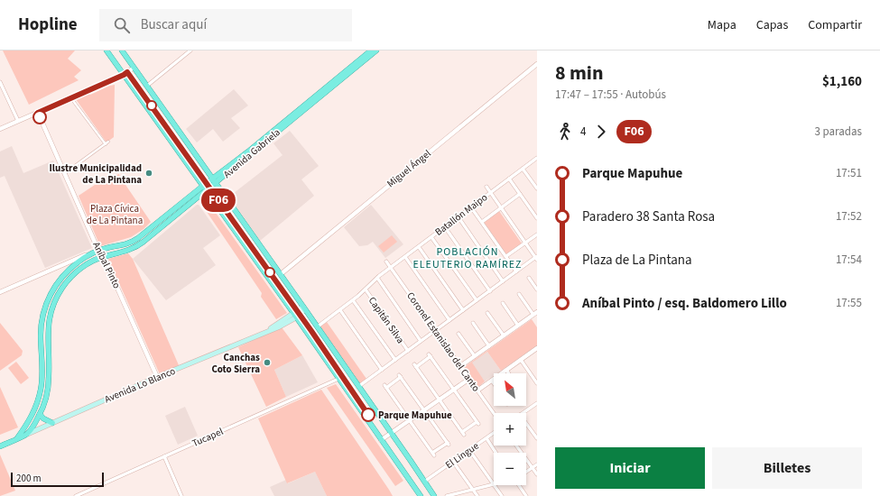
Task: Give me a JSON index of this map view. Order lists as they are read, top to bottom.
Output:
{
  "streets": {
    "main road": ["Avenida Gabriela", "Avenida Lo Blanco"],
    "street": [
      "Miguel Ángel",
      "Batallón Maipo",
      "Aníbal Pinto",
      "Capitán Silva",
      "Coronel Estanislao del Canto",
      "Tucapel",
      "El Lingue"
    ]
  },
  "crossings": [
    ["Avenida Gabriela", "Aníbal Pinto"],
    ["Avenida Gabriela", "Avenida Lo Blanco"],
    ["Batallón Maipo", "Capitán Silva"],
    ["Batallón Maipo", "Coronel Estanislao del Canto"],
    ["Aníbal Pinto", "Avenida Lo Blanco"]
  ],
  "districts": ["POBLACIÓN ELEUTERIO RAMÍREZ"],
  "parks": ["Plaza Cívica de La Pintana"],
  "places": ["Ilustre Municipalidad de La Pintana", "Canchas Coto Sierra", "Parque Mapuhue"],
  "lines": ["bus line F06"],
  "scale_bar": "200 m",
  "north": "top left",
  "page": {
    "header": "Hopline",
    "search": "Buscar aquí",
    "nav": ["Mapa", "Capas", "Compartir"],
    "on_map": "F06",
    "heading": ["8 min", "17:47 – 17:55 · Autobús", "$1,160"],
    "legs": ["4", "F06", "3 paradas"],
    "list": [
      {
        "name": "Parque Mapuhue",
        "value": "17:51"
      },
      {
        "name": "Paradero 38 Santa Rosa",
        "value": "17:52"
      },
      {
        "name": "Plaza de La Pintana",
        "value": "17:54"
      },
      {
        "name": "Aníbal Pinto / esq. Baldomero Lillo",
        "value": "17:55"
      }
    ],
    "map_buttons": ["+", "−"],
    "buttons": ["Iniciar", "Billetes"],
    "scale": "200 m"
  }
}
